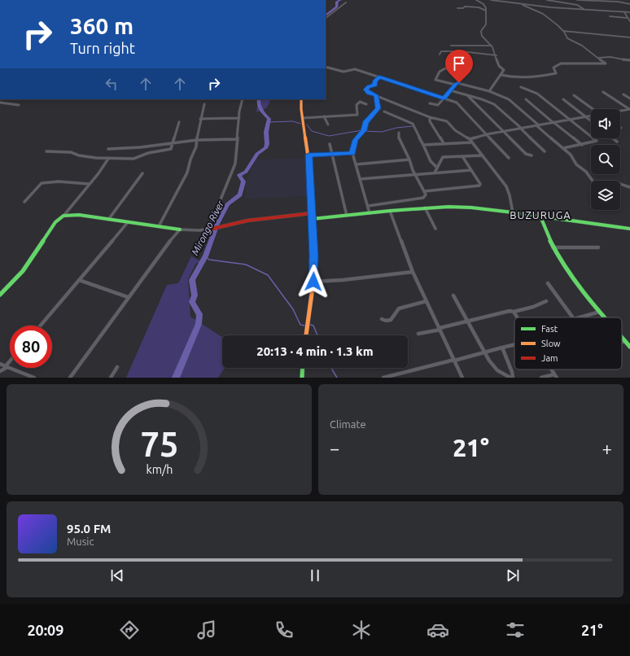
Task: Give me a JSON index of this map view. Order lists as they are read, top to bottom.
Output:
{
  "districts": ["BUZURUGA"],
  "water": ["Mirongo River"],
  "legend": ["Fast", "Slow", "Jam"],
  "page": {
    "turn": ["360 m", "Turn right"],
    "limit": "80",
    "trip": "20:13 · 4 min · 1.3 km",
    "tile": "Climate",
    "heat": ["−", "21°", "+"],
    "song": ["95.0 FM", "Music"],
    "tabs": ["20:09", "21°"],
    "gauge": ["75", "km/h"]
  }
}
